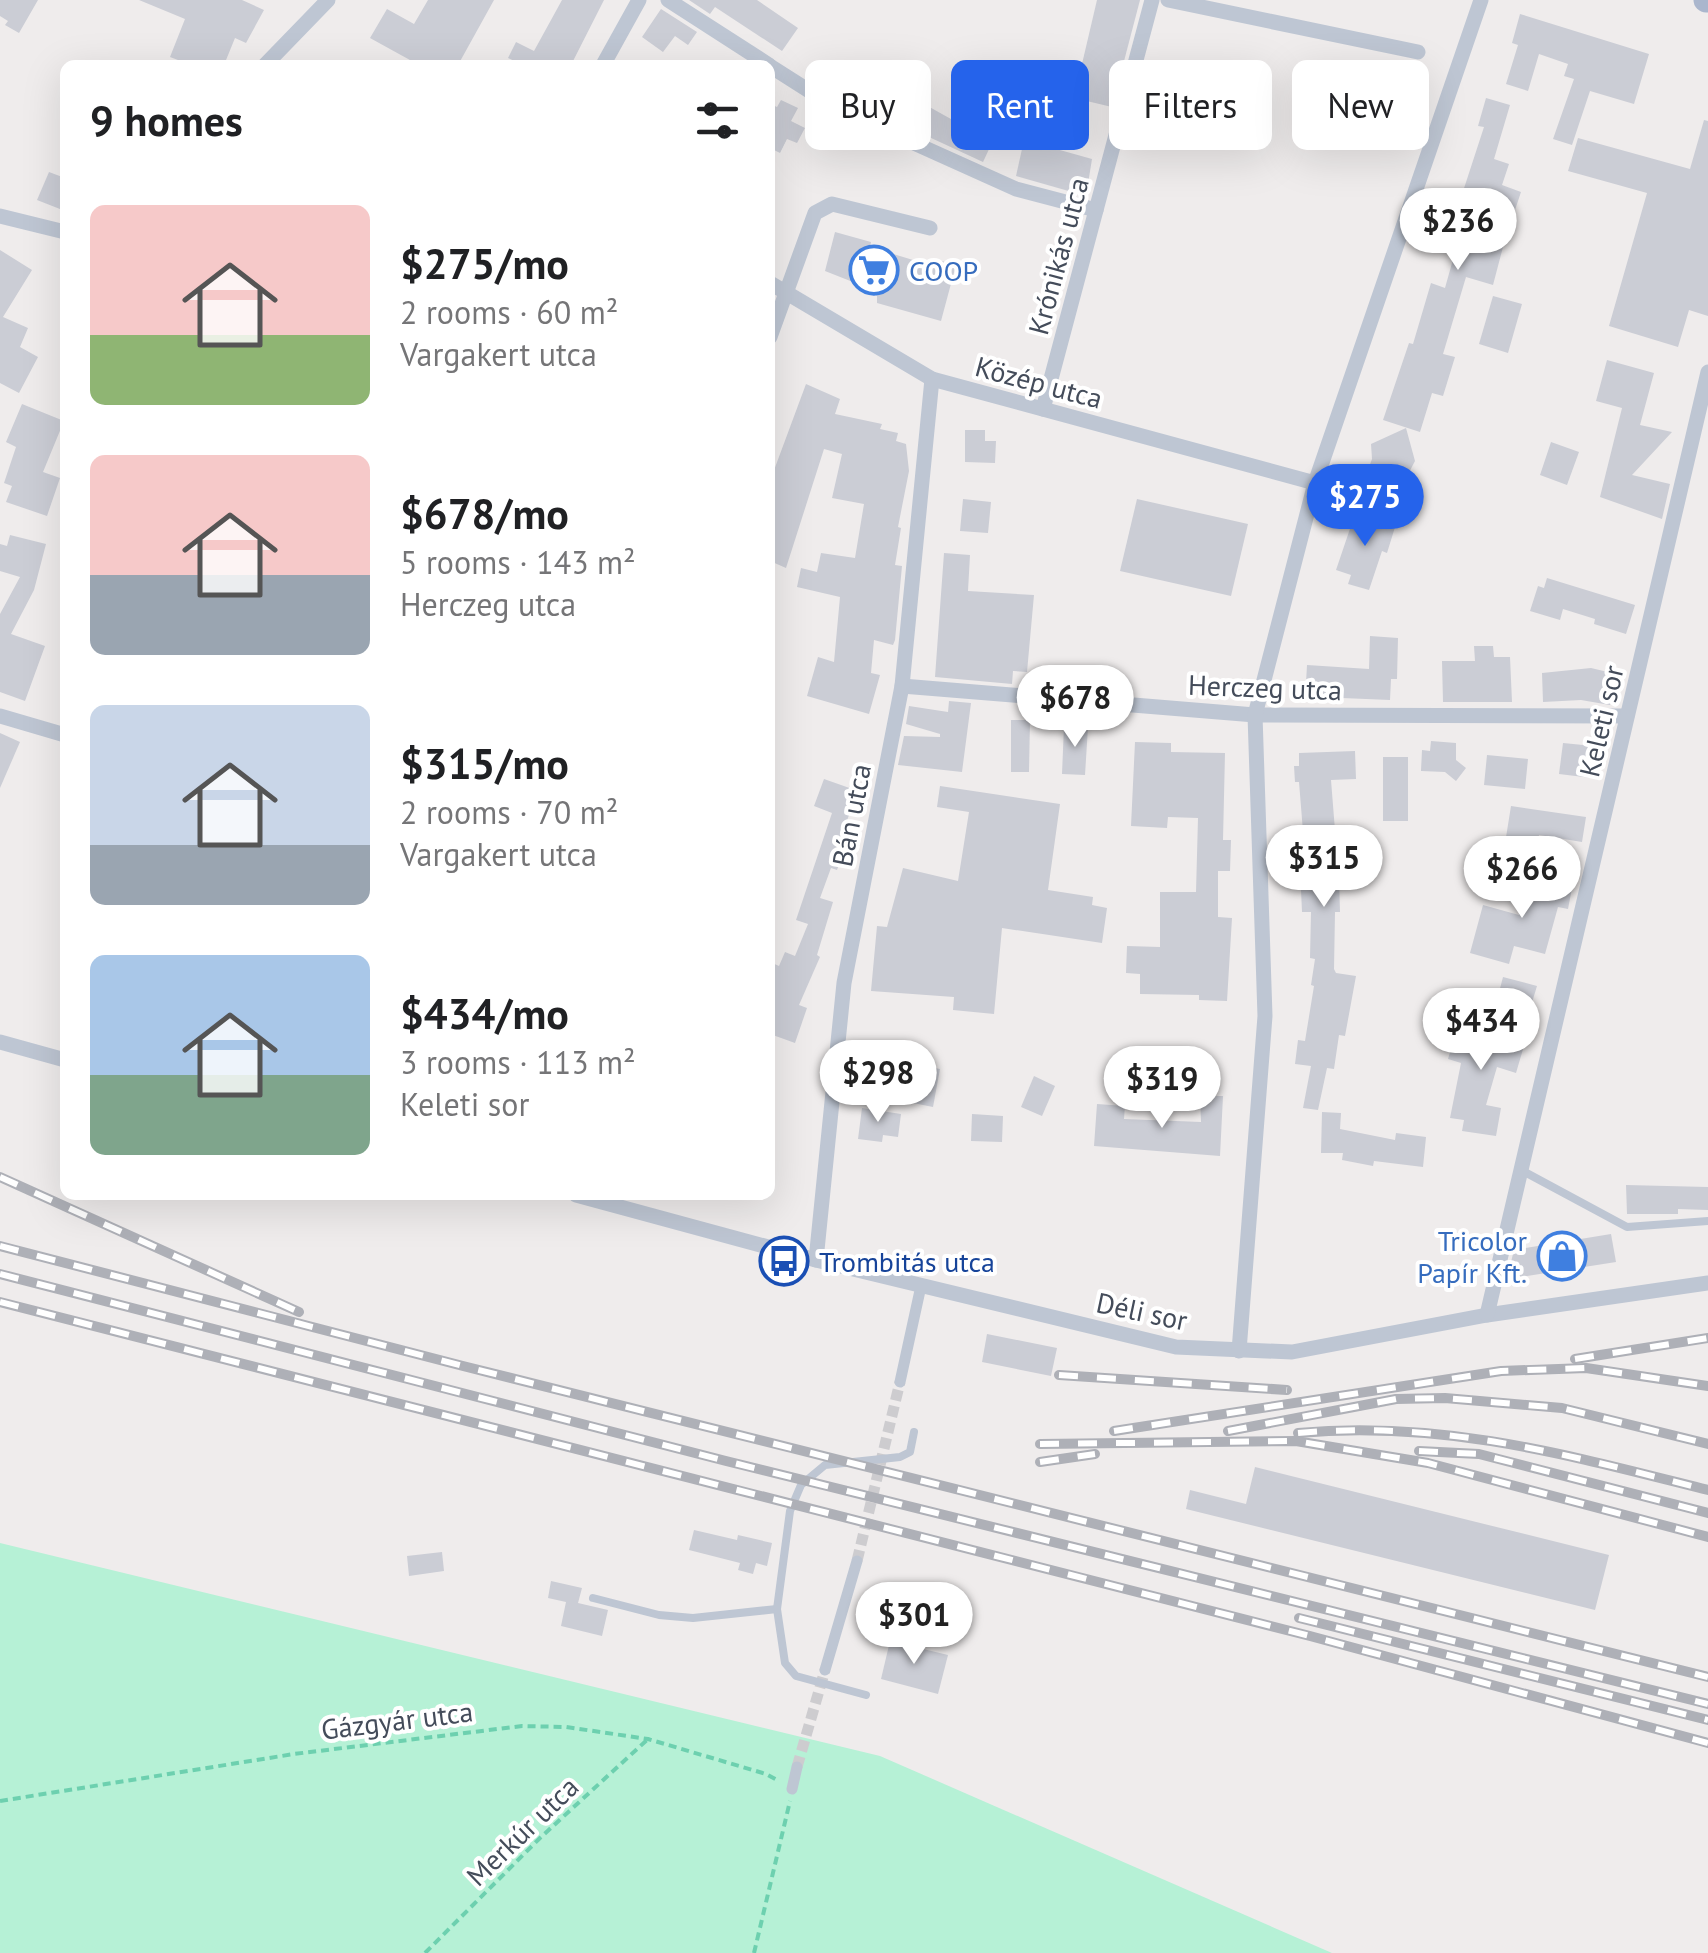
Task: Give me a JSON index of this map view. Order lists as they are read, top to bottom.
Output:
{
  "streets": {
    "street": [
      "Krónikás utca",
      "Közép utca",
      "Herczeg utca",
      "Keleti sor",
      "Bán utca",
      "Déli sor"
    ],
    "path": ["Gázgyár utca", "Merkúr utca"]
  },
  "crossings": [
    ["Krónikás utca", "Közép utca"],
    ["Közép utca", "Bán utca"],
    ["Herczeg utca", "Keleti sor"],
    ["Herczeg utca", "Bán utca"],
    ["Keleti sor", "Déli sor"],
    ["Bán utca", "Déli sor"],
    ["Gázgyár utca", "Merkúr utca"]
  ],
  "places": {
    "supermarket": ["COOP"],
    "shop": ["Tricolor Papír Kft."],
    "bus stop": ["Trombitás utca"]
  },
  "page": {
    "chip": [
      "Buy",
      "Rent",
      "Filters",
      "New"
    ],
    "heading": "9 homes",
    "list": [
      {
        "name": "$275/mo",
        "note": "2 rooms · 60 m² · Vargakert utca"
      },
      {
        "name": "$678/mo",
        "note": "5 rooms · 143 m² · Herczeg utca"
      },
      {
        "name": "$315/mo",
        "note": "2 rooms · 70 m² · Vargakert utca"
      },
      {
        "name": "$434/mo",
        "note": "3 rooms · 113 m² · Keleti sor"
      }
    ],
    "price": [
      "$236",
      "$275",
      "$678",
      "$315",
      "$266",
      "$434",
      "$298",
      "$319",
      "$301"
    ]
  }
}
